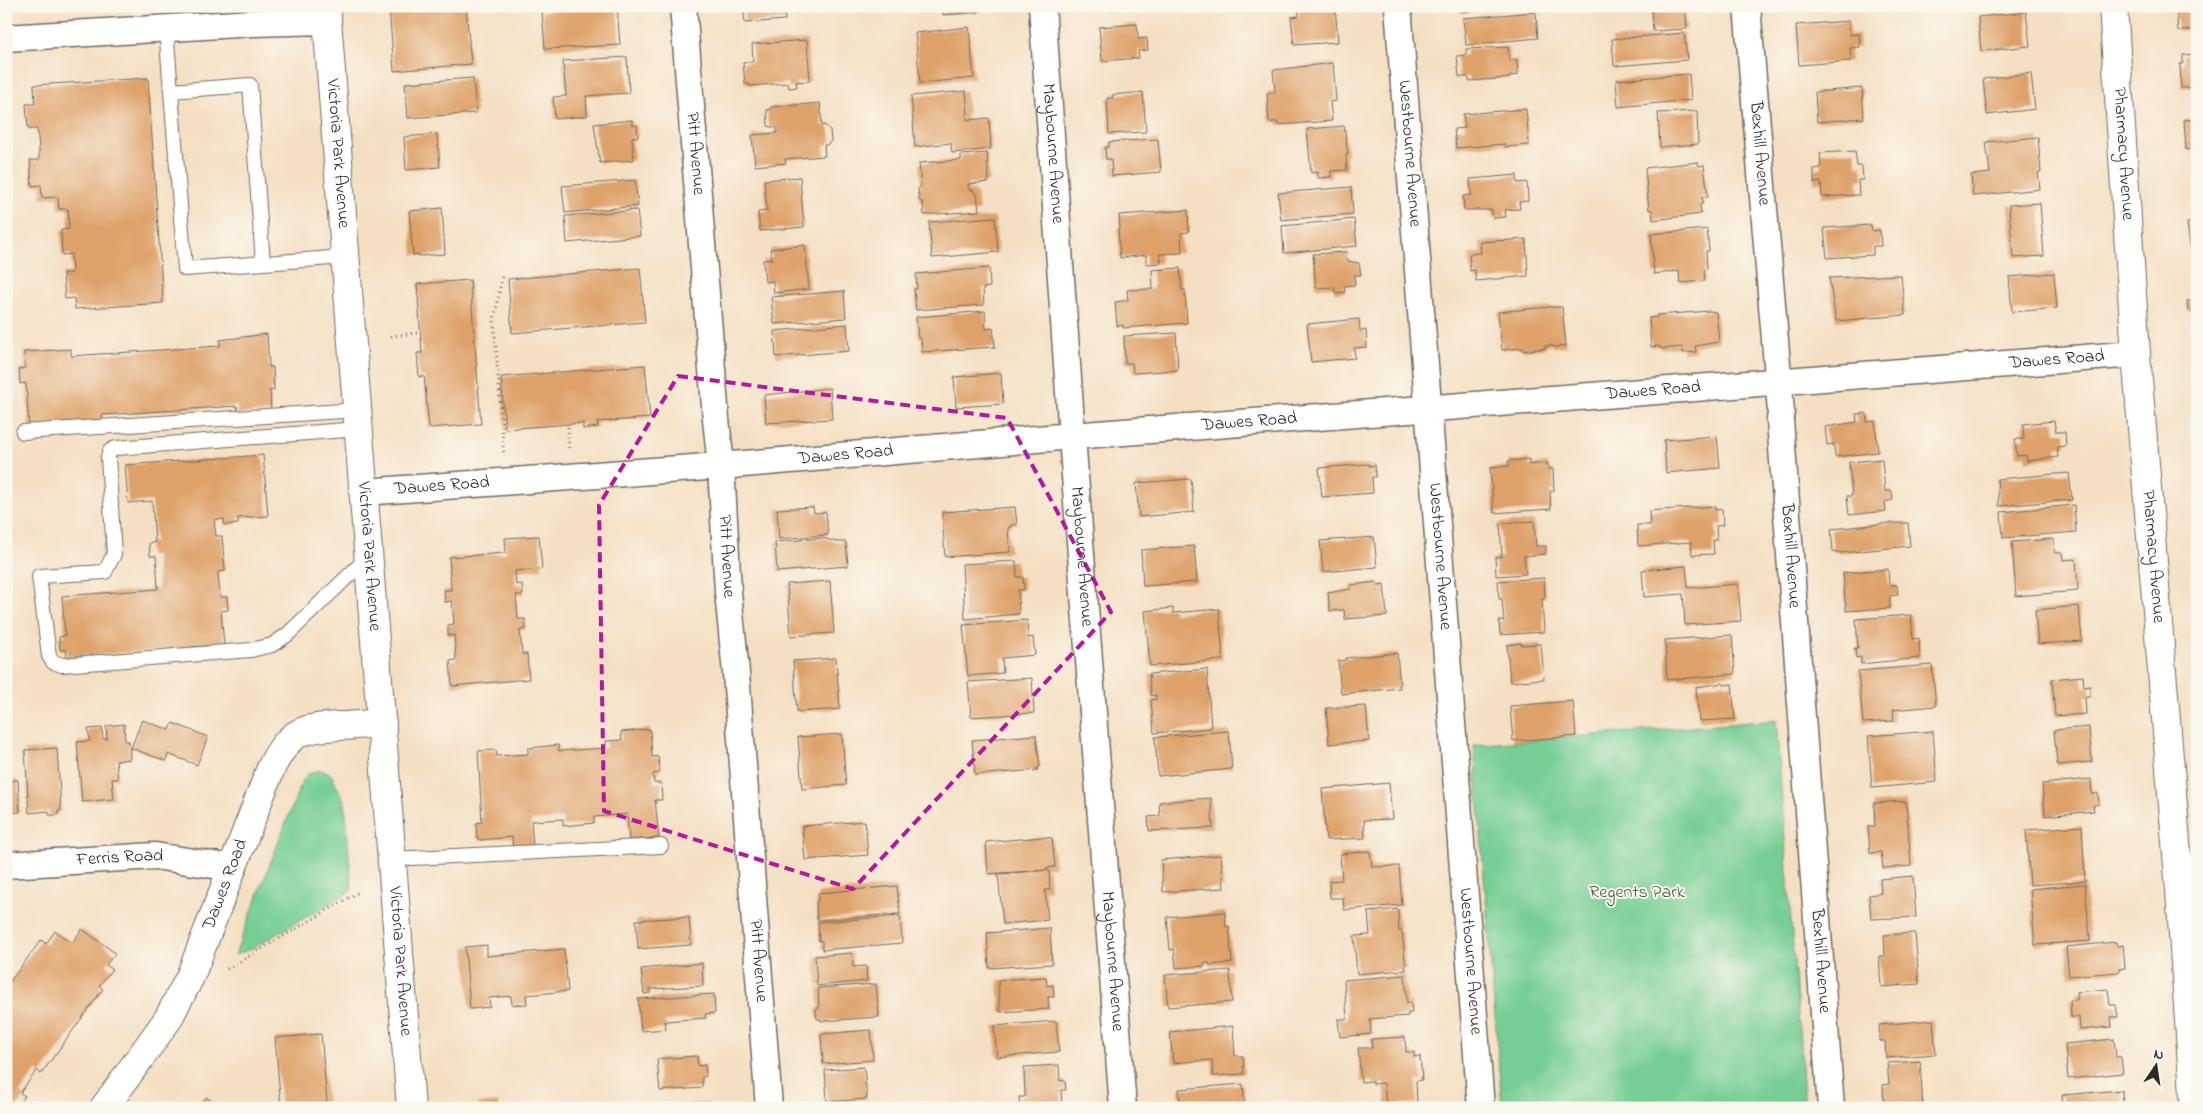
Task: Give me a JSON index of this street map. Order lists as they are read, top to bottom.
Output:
{
  "streets": {
    "street": [
      "Victoria Park Avenue",
      "Pitt Avenue",
      "Maybourne Avenue",
      "Westbourne Avenue",
      "Bexhill Avenue",
      "Pharmacy Avenue",
      "Dawes Road",
      "Ferris Road"
    ]
  },
  "crossings": [
    ["Victoria Park Avenue", "Dawes Road"],
    ["Pitt Avenue", "Dawes Road"],
    ["Maybourne Avenue", "Dawes Road"],
    ["Westbourne Avenue", "Dawes Road"],
    ["Bexhill Avenue", "Dawes Road"],
    ["Pharmacy Avenue", "Dawes Road"],
    ["Dawes Road", "Ferris Road"]
  ],
  "parks": ["Regents Park"],
  "north": "top"
}
